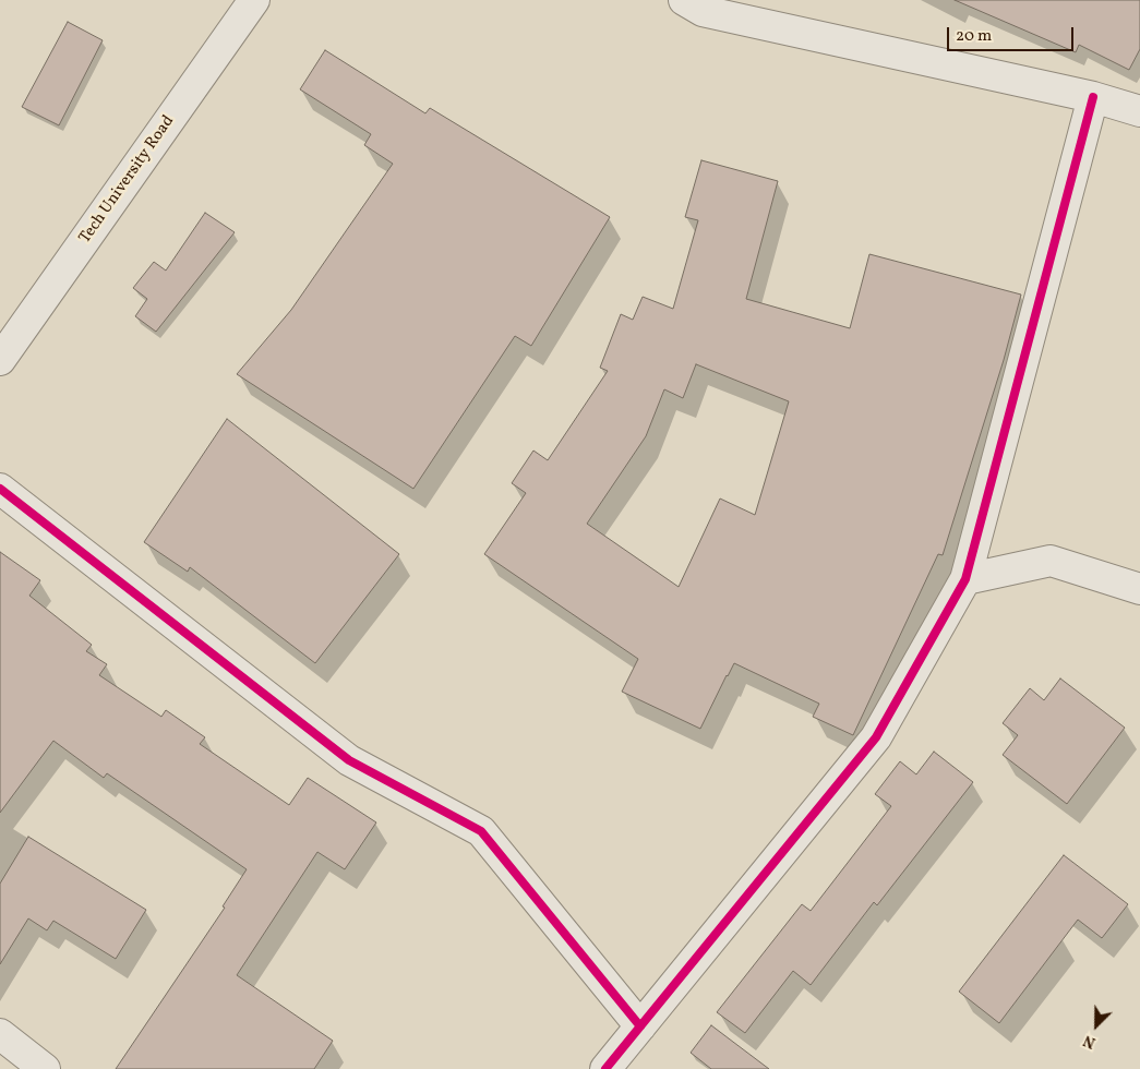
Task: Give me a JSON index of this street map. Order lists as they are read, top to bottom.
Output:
{
  "streets": {
    "street": ["Tech University Road"]
  },
  "scale_bar": "20 m",
  "north": "bottom left"
}
